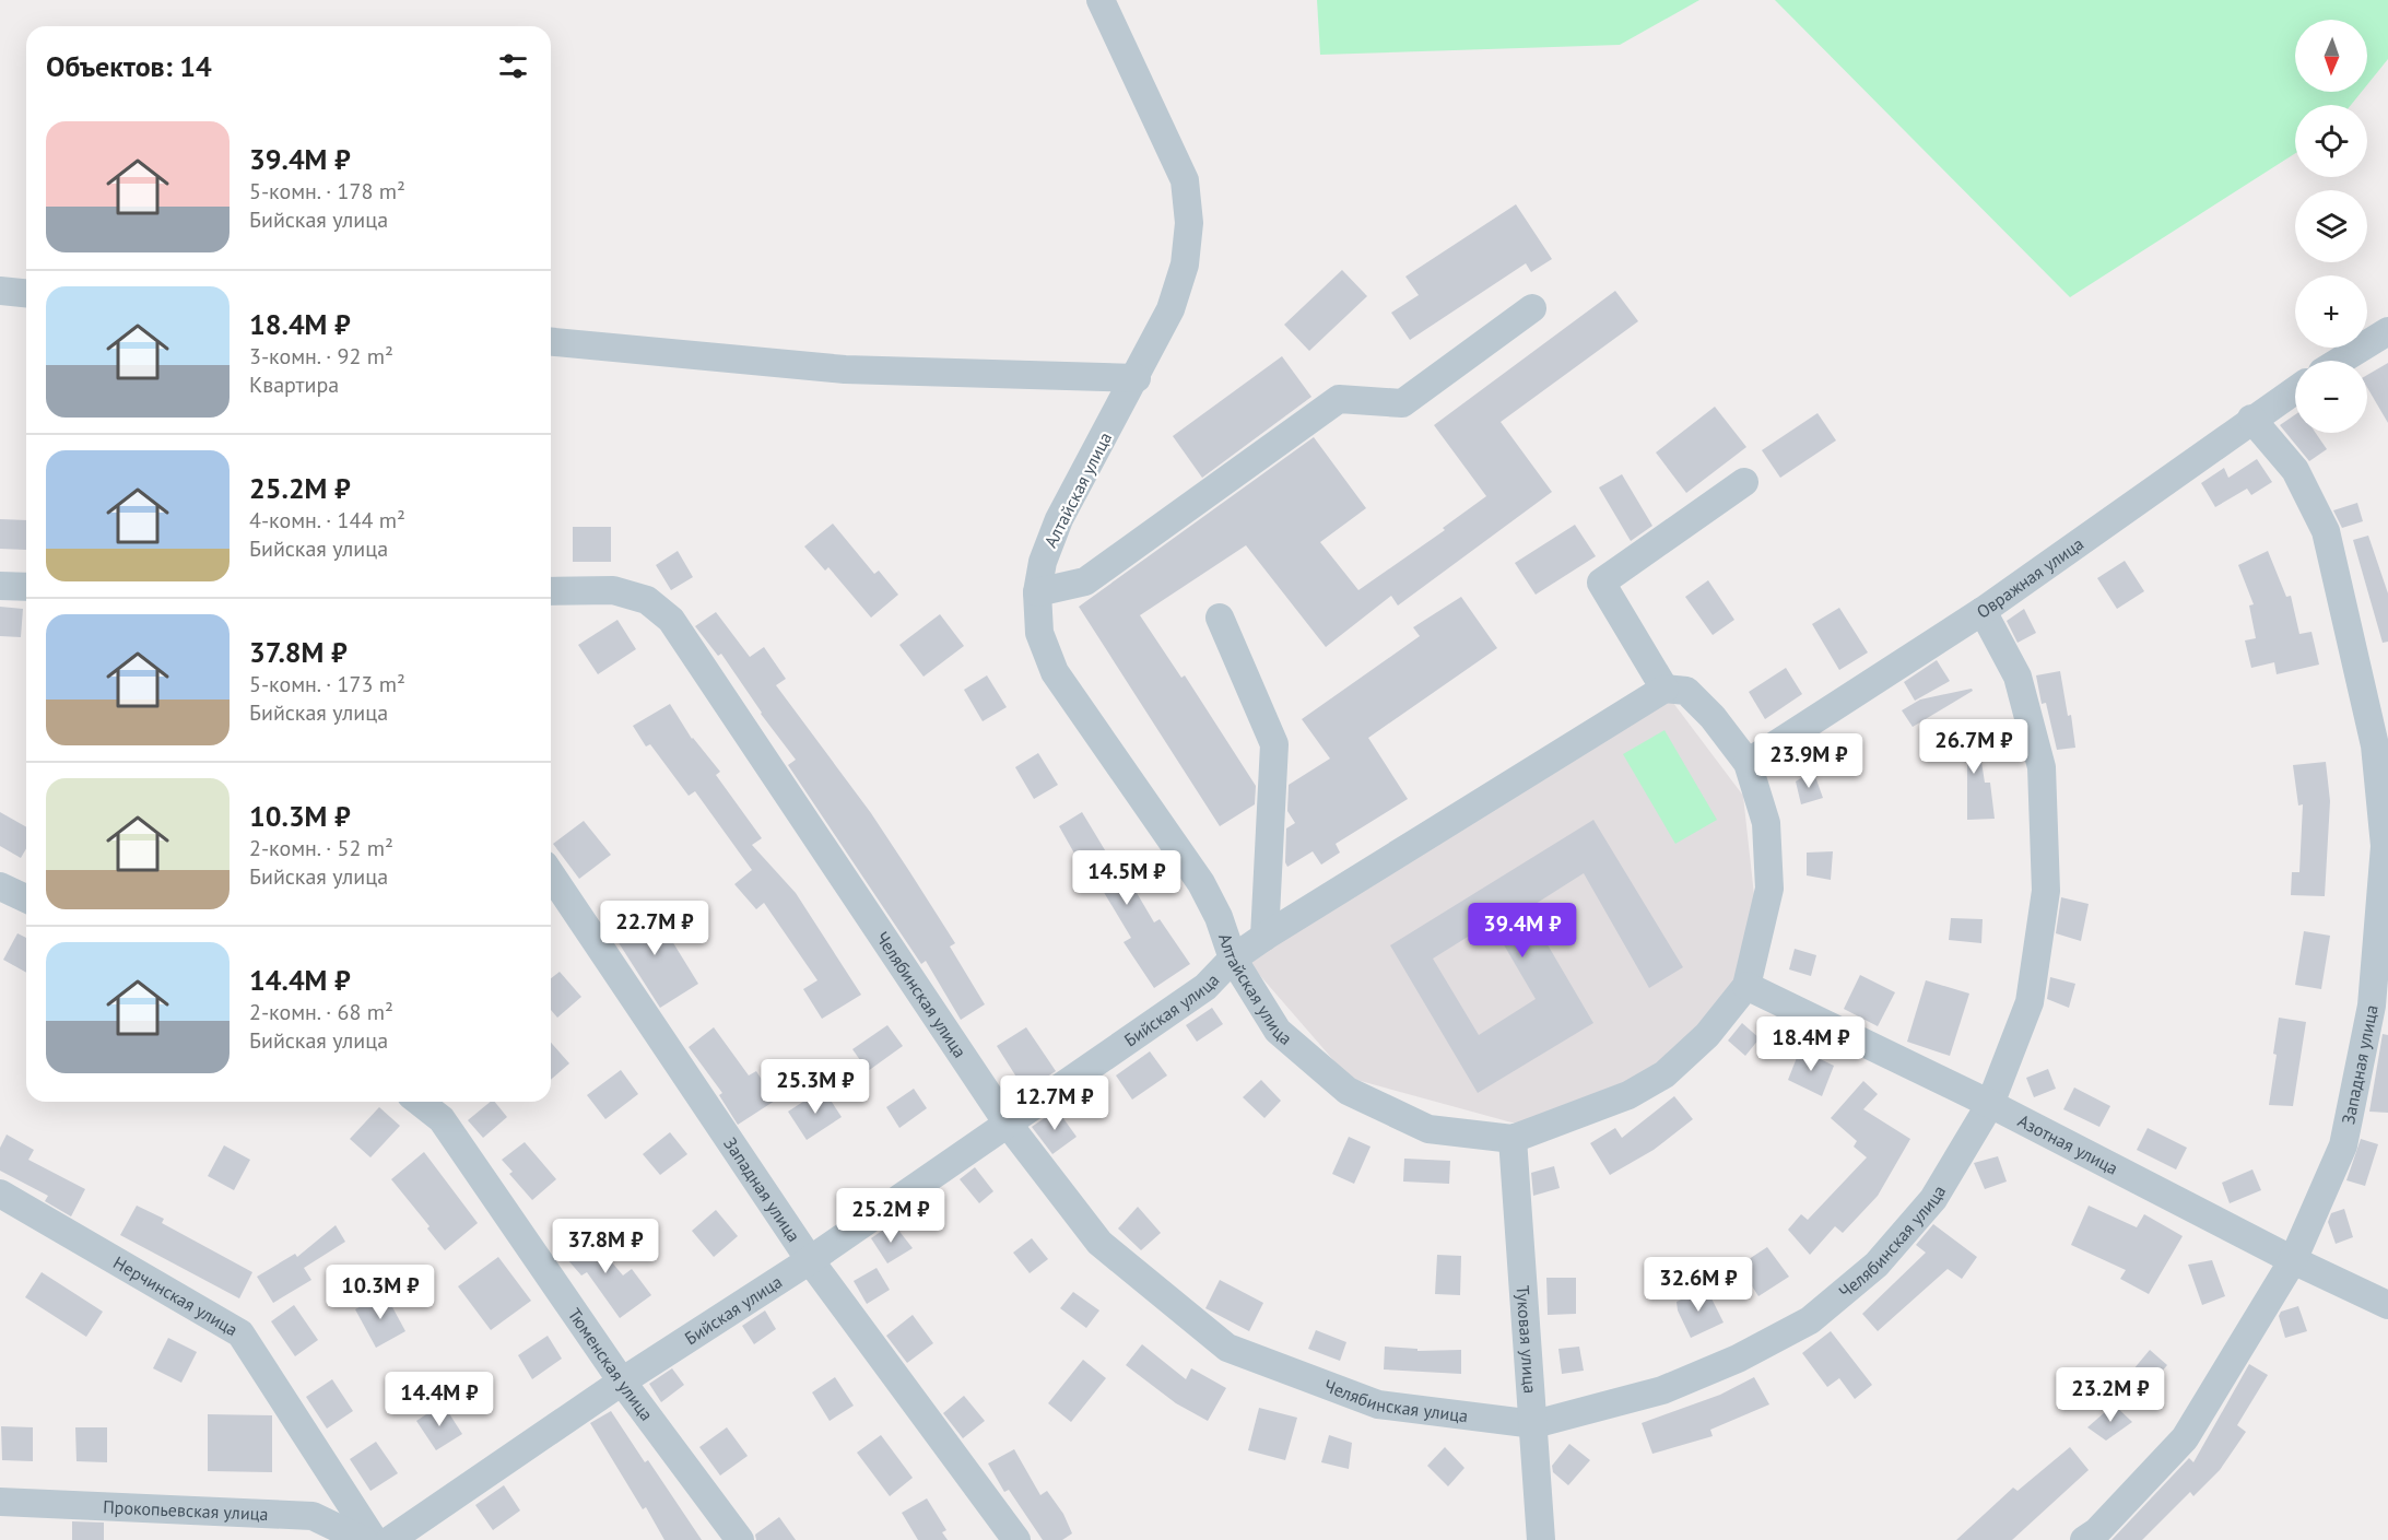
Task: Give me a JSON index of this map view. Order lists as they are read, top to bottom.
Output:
{
  "streets": {
    "street": [
      "Алтайская улица",
      "Овражная улица",
      "Челябинская улица",
      "Бийская улица",
      "Западная улица",
      "Азотная улица",
      "Нерчинская улица",
      "Туковая улица",
      "Тюменская улица",
      "Прокопьевская улица"
    ]
  },
  "crossings": [
    ["Алтайская улица", "Овражная улица"],
    ["Алтайская улица", "Бийская улица"],
    ["Алтайская улица", "Азотная улица"],
    ["Алтайская улица", "Туковая улица"],
    ["Овражная улица", "Челябинская улица"],
    ["Овражная улица", "Западная улица"],
    ["Челябинская улица", "Бийская улица"],
    ["Челябинская улица", "Азотная улица"],
    ["Челябинская улица", "Туковая улица"],
    ["Бийская улица", "Западная улица"],
    ["Бийская улица", "Тюменская улица"],
    ["Западная улица", "Азотная улица"]
  ],
  "north": "bottom",
  "page": {
    "map_buttons": ["+", "−"],
    "heading": "Объектов: 14",
    "list": [
      {
        "name": "39.4M ₽",
        "note": "5-комн. · 178 m² · Бийская улица"
      },
      {
        "name": "18.4M ₽",
        "note": "3-комн. · 92 m² · Квартира"
      },
      {
        "name": "25.2M ₽",
        "note": "4-комн. · 144 m² · Бийская улица"
      },
      {
        "name": "37.8M ₽",
        "note": "5-комн. · 173 m² · Бийская улица"
      },
      {
        "name": "10.3M ₽",
        "note": "2-комн. · 52 m² · Бийская улица"
      },
      {
        "name": "14.4M ₽",
        "note": "2-комн. · 68 m² · Бийская улица"
      }
    ],
    "price": [
      "26.7M ₽",
      "23.9M ₽",
      "14.5M ₽",
      "22.7M ₽",
      "39.4M ₽",
      "18.4M ₽",
      "25.3M ₽",
      "12.7M ₽",
      "25.2M ₽",
      "37.8M ₽",
      "32.6M ₽",
      "10.3M ₽",
      "23.2M ₽",
      "14.4M ₽"
    ]
  }
}
